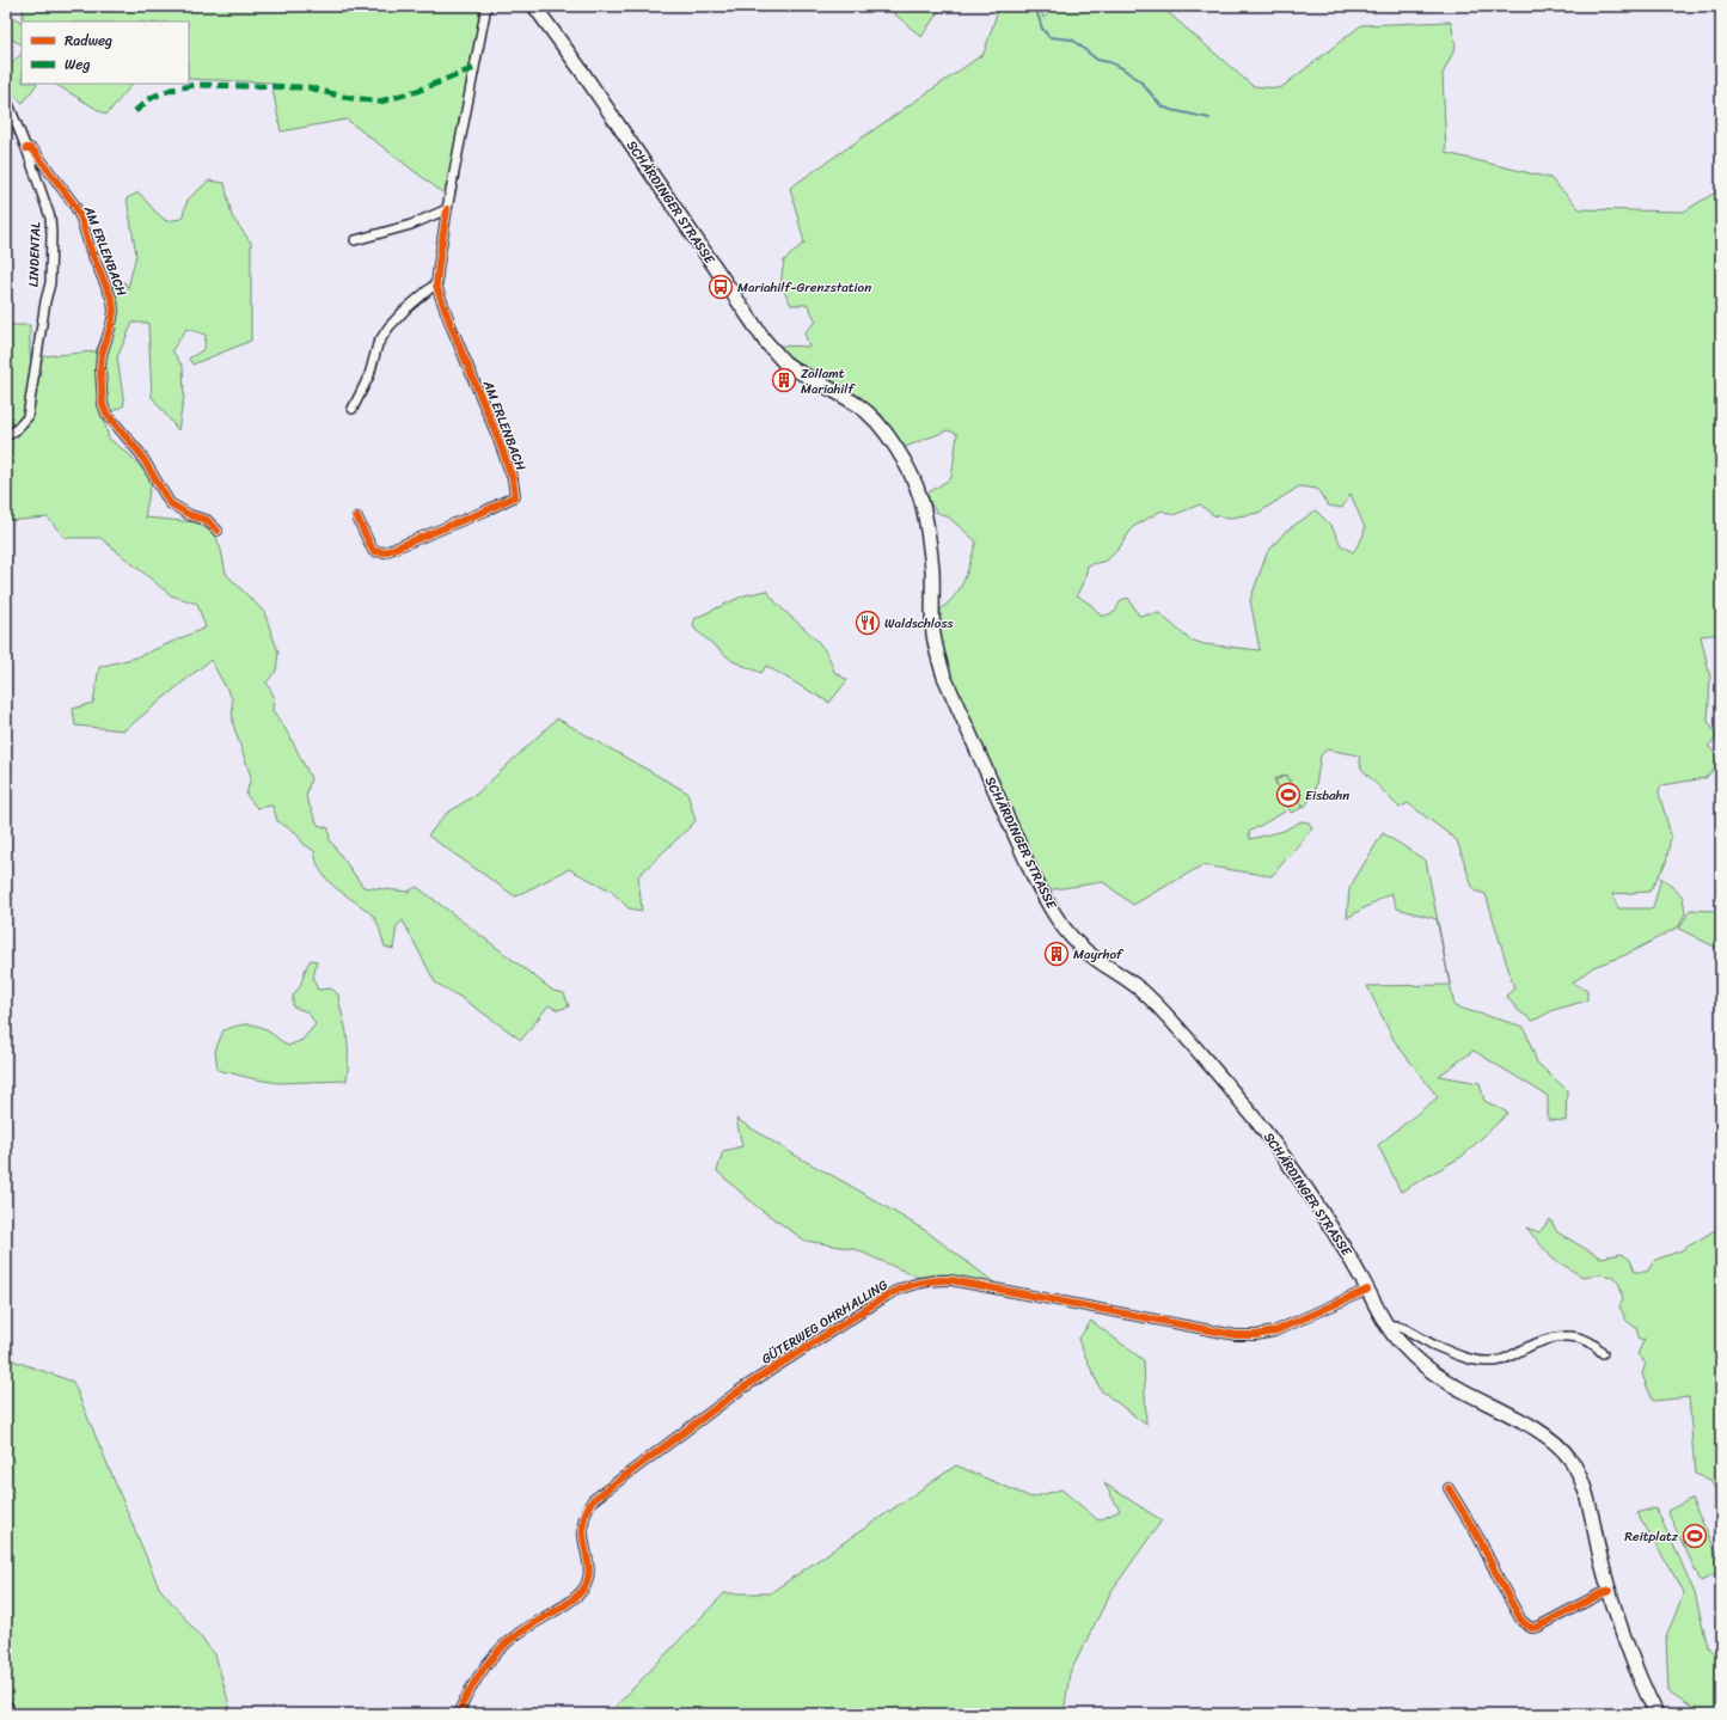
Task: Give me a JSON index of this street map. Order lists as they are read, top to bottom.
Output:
{
  "streets": {
    "main road": ["SCHÄRDINGER STRASSE"],
    "street": ["AM ERLENBACH", "LINDENTAL", "GÜTERWEG OHRHALLING"]
  },
  "crossings": [
    ["SCHÄRDINGER STRASSE", "GÜTERWEG OHRHALLING"],
    ["AM ERLENBACH", "LINDENTAL"]
  ],
  "places": {
    "bus stop": ["Mariahilf-Grenzstation"],
    "building": ["Zollamt Mariahilf", "Mayrhof"],
    "restaurant": ["Waldschloss"],
    "sports": ["Eisbahn", "Reitplatz"]
  },
  "legend": ["Radweg", "Weg"]
}
